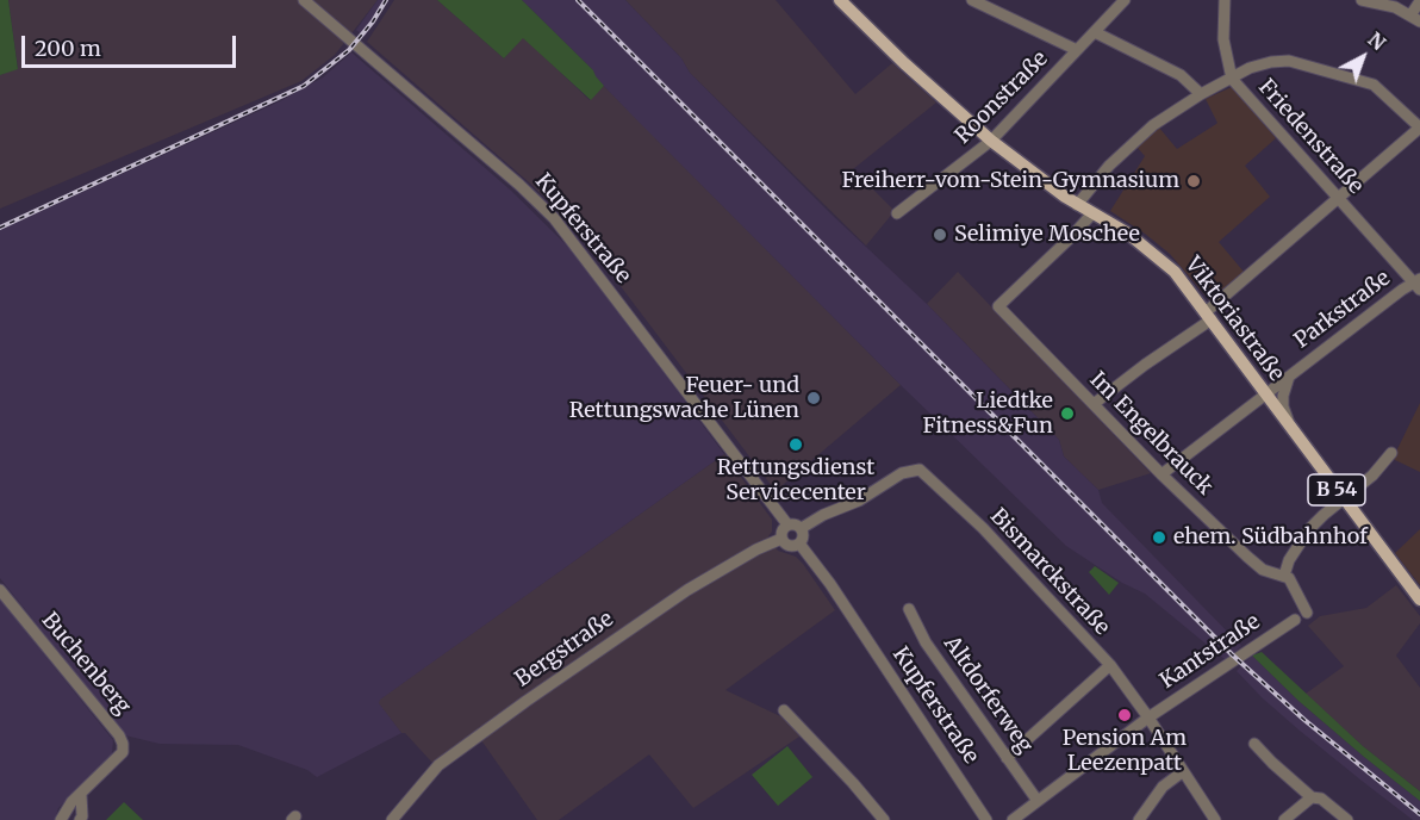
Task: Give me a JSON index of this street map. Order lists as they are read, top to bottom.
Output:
{
  "streets": {
    "main road": ["Viktoriastraße", "B 54"],
    "street": [
      "Roonstraße",
      "Friedenstraße",
      "Kupferstraße",
      "Parkstraße",
      "Im Engelbrauck",
      "Bismarckstraße",
      "Bergstraße",
      "Kantstraße",
      "Buchenberg",
      "Altdorferweg"
    ]
  },
  "crossings": [
    ["Roonstraße", "Viktoriastraße"],
    ["Friedenstraße", "Parkstraße"],
    ["Kupferstraße", "Bismarckstraße"],
    ["Kupferstraße", "Bergstraße"],
    ["Parkstraße", "Viktoriastraße"],
    ["Parkstraße", "Im Engelbrauck"],
    ["Viktoriastraße", "Im Engelbrauck"],
    ["Bismarckstraße", "Bergstraße"],
    ["Bismarckstraße", "Kantstraße"],
    ["Kantstraße", "Altdorferweg"]
  ],
  "places": [
    "Freiherr-vom-Stein-Gymnasium",
    "Selimiye Moschee",
    "Feuer- und Rettungswache Lünen",
    "Liedtke Fitness&Fun",
    "Rettungsdienst Servicecenter",
    "ehem. Südbahnhof",
    "Pension Am Leezenpatt"
  ],
  "scale_bar": "200 m",
  "north": "top right"
}
